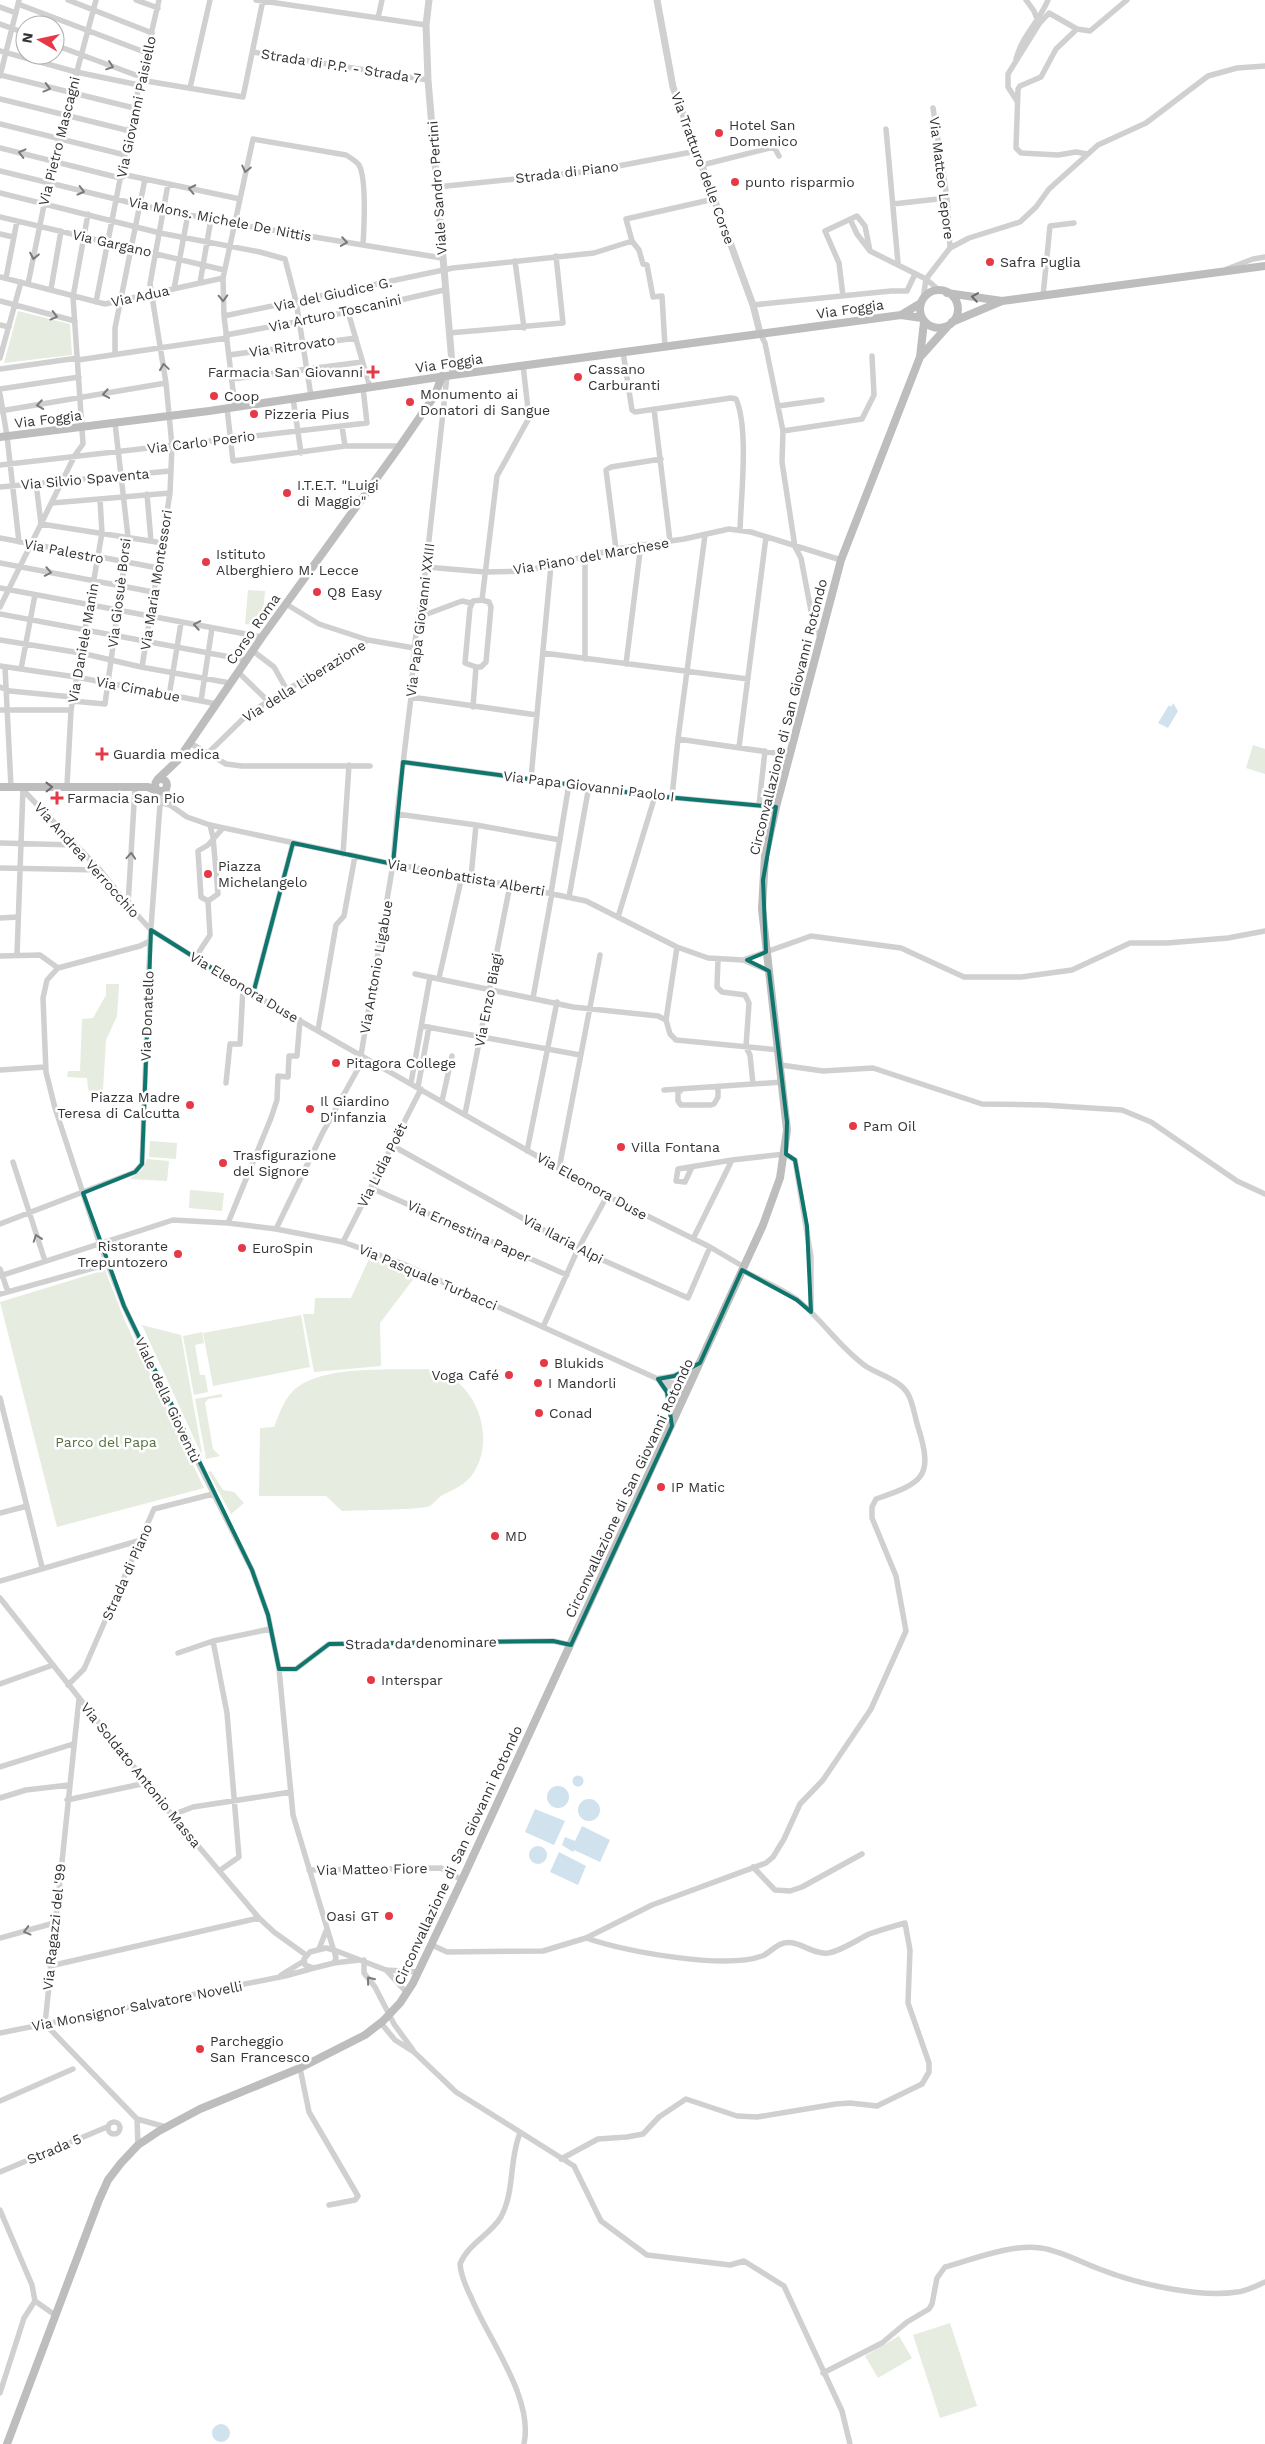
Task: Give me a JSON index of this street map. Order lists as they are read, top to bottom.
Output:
{
  "streets": {
    "main road": ["Via Foggia", "Corso Roma", "Circonvallazione di San Giovanni Rotondo"],
    "street": [
      "Strada di P.P. - Strada 7",
      "Via Giovanni Paisiello",
      "Via Pietro Mascagni",
      "Via Tratturo delle Corse",
      "Strada di Piano",
      "Via Matteo Lepore",
      "Viale Sandro Pertini",
      "Via Mons. Michele De Nittis",
      "Via Gargano",
      "Via del Giudice G.",
      "Via Adua",
      "Via Arturo Toscanini",
      "Via Ritrovato",
      "Via Carlo Poerio",
      "Via Silvio Spaventa",
      "Via Palestro",
      "Via Piano del Marchese",
      "Via Maria Montessori",
      "Via Giosuè Borsi",
      "Via Papa Giovanni XXIII",
      "Via Daniele Manin",
      "Via della Liberazione",
      "Via Cimabue",
      "Via Papa Giovanni Paolo I",
      "Via Andrea Verrocchio",
      "Via Leonbattista Alberti",
      "Via Antonio Ligabue",
      "Via Eleonora Duse",
      "Via Enzo Biagi",
      "Via Donatello",
      "Via Lidia Poët",
      "Via Ernestina Paper",
      "Via Ilaria Alpi",
      "Via Pasquale Turbacci",
      "Viale della Gioventù",
      "Strada da denominare",
      "Via Soldato Antonio Massa",
      "Via Matteo Fiore",
      "Via Ragazzi del '99",
      "Via Monsignor Salvatore Novelli",
      "Strada 5"
    ]
  },
  "crossings": [
    ["Strada di P.P. - Strada 7", "Viale Sandro Pertini"],
    ["Via Giovanni Paisiello", "Via Mons. Michele De Nittis"],
    ["Via Giovanni Paisiello", "Via Gargano"],
    ["Via Giovanni Paisiello", "Via Adua"],
    ["Via Pietro Mascagni", "Via Mons. Michele De Nittis"],
    ["Via Pietro Mascagni", "Via Gargano"],
    ["Via Pietro Mascagni", "Via Adua"],
    ["Via Tratturo delle Corse", "Strada di Piano"],
    ["Via Tratturo delle Corse", "Via Foggia"],
    ["Strada di Piano", "Viale Sandro Pertini"],
    ["Strada di Piano", "Viale della Gioventù"],
    ["Strada di Piano", "Via Soldato Antonio Massa"],
    ["Viale Sandro Pertini", "Via Mons. Michele De Nittis"],
    ["Viale Sandro Pertini", "Via del Giudice G."],
    ["Viale Sandro Pertini", "Via Foggia"],
    ["Viale Sandro Pertini", "Via Arturo Toscanini"],
    ["Viale Sandro Pertini", "Via Papa Giovanni XXIII"],
    ["Viale Sandro Pertini", "Corso Roma"],
    ["Via Mons. Michele De Nittis", "Via Maria Montessori"],
    ["Via Gargano", "Via Maria Montessori"],
    ["Via Adua", "Via Maria Montessori"],
    ["Via Foggia", "Via Carlo Poerio"],
    ["Via Foggia", "Via Maria Montessori"],
    ["Via Foggia", "Via Giosuè Borsi"],
    ["Via Foggia", "Via Papa Giovanni XXIII"],
    ["Via Foggia", "Corso Roma"],
    ["Via Foggia", "Circonvallazione di San Giovanni Rotondo"],
    ["Via Arturo Toscanini", "Via Maria Montessori"],
    ["Via Carlo Poerio", "Via Maria Montessori"],
    ["Via Carlo Poerio", "Via Giosuè Borsi"],
    ["Via Silvio Spaventa", "Via Maria Montessori"],
    ["Via Silvio Spaventa", "Via Giosuè Borsi"],
    ["Via Palestro", "Via Maria Montessori"],
    ["Via Palestro", "Via Giosuè Borsi"],
    ["Via Palestro", "Via Daniele Manin"],
    ["Via Piano del Marchese", "Via Papa Giovanni XXIII"],
    ["Via Piano del Marchese", "Circonvallazione di San Giovanni Rotondo"],
    ["Via Giosuè Borsi", "Via Daniele Manin"],
    ["Via Giosuè Borsi", "Via Cimabue"],
    ["Via Papa Giovanni XXIII", "Corso Roma"],
    ["Via Papa Giovanni XXIII", "Via della Liberazione"],
    ["Via Papa Giovanni XXIII", "Via Papa Giovanni Paolo I"],
    ["Via Papa Giovanni XXIII", "Via Leonbattista Alberti"],
    ["Via Papa Giovanni XXIII", "Via Antonio Ligabue"],
    ["Corso Roma", "Via Cimabue"],
    ["Via Daniele Manin", "Via Cimabue"],
    ["Circonvallazione di San Giovanni Rotondo", "Via Papa Giovanni Paolo I"],
    ["Circonvallazione di San Giovanni Rotondo", "Via Leonbattista Alberti"],
    ["Circonvallazione di San Giovanni Rotondo", "Via Eleonora Duse"],
    ["Circonvallazione di San Giovanni Rotondo", "Via Pasquale Turbacci"],
    ["Circonvallazione di San Giovanni Rotondo", "Strada da denominare"],
    ["Circonvallazione di San Giovanni Rotondo", "Via Matteo Fiore"],
    ["Via Andrea Verrocchio", "Via Eleonora Duse"],
    ["Via Andrea Verrocchio", "Via Donatello"],
    ["Via Leonbattista Alberti", "Via Antonio Ligabue"],
    ["Via Leonbattista Alberti", "Via Enzo Biagi"],
    ["Via Leonbattista Alberti", "Via Donatello"],
    ["Via Antonio Ligabue", "Via Eleonora Duse"],
    ["Via Antonio Ligabue", "Via Pasquale Turbacci"],
    ["Via Eleonora Duse", "Via Enzo Biagi"],
    ["Via Eleonora Duse", "Via Donatello"],
    ["Via Eleonora Duse", "Via Lidia Poët"],
    ["Via Eleonora Duse", "Via Ilaria Alpi"],
    ["Via Donatello", "Viale della Gioventù"],
    ["Via Lidia Poët", "Via Ernestina Paper"],
    ["Via Lidia Poët", "Via Ilaria Alpi"],
    ["Via Lidia Poët", "Via Pasquale Turbacci"],
    ["Via Pasquale Turbacci", "Viale della Gioventù"],
    ["Viale della Gioventù", "Strada da denominare"],
    ["Viale della Gioventù", "Via Matteo Fiore"],
    ["Viale della Gioventù", "Via Monsignor Salvatore Novelli"],
    ["Via Soldato Antonio Massa", "Via Ragazzi del '99"],
    ["Via Soldato Antonio Massa", "Via Monsignor Salvatore Novelli"],
    ["Via Ragazzi del '99", "Via Monsignor Salvatore Novelli"]
  ],
  "parks": ["Parco del Papa"],
  "places": {
    "other": [
      "Hotel San Domenico",
      "punto risparmio",
      "Safra Puglia",
      "Cassano Carburanti",
      "Coop",
      "Monumento ai Donatori di Sangue",
      "Pizzeria Pius",
      "I.T.E.T. \"Luigi di Maggio\"",
      "Istituto Alberghiero M. Lecce",
      "Q8 Easy",
      "Piazza Michelangelo",
      "Pitagora College",
      "Piazza Madre Teresa di Calcutta",
      "Il Giardino D'infanzia",
      "Pam Oil",
      "Villa Fontana",
      "Trasfigurazione del Signore",
      "EuroSpin",
      "Ristorante Trepuntozero",
      "Blukids",
      "Voga Café",
      "I Mandorli",
      "Conad",
      "IP Matic",
      "MD",
      "Interspar",
      "Oasi GT",
      "Parcheggio San Francesco"
    ],
    "health": ["Farmacia San Giovanni", "Guardia medica", "Farmacia San Pio"]
  },
  "north": "left"
}
